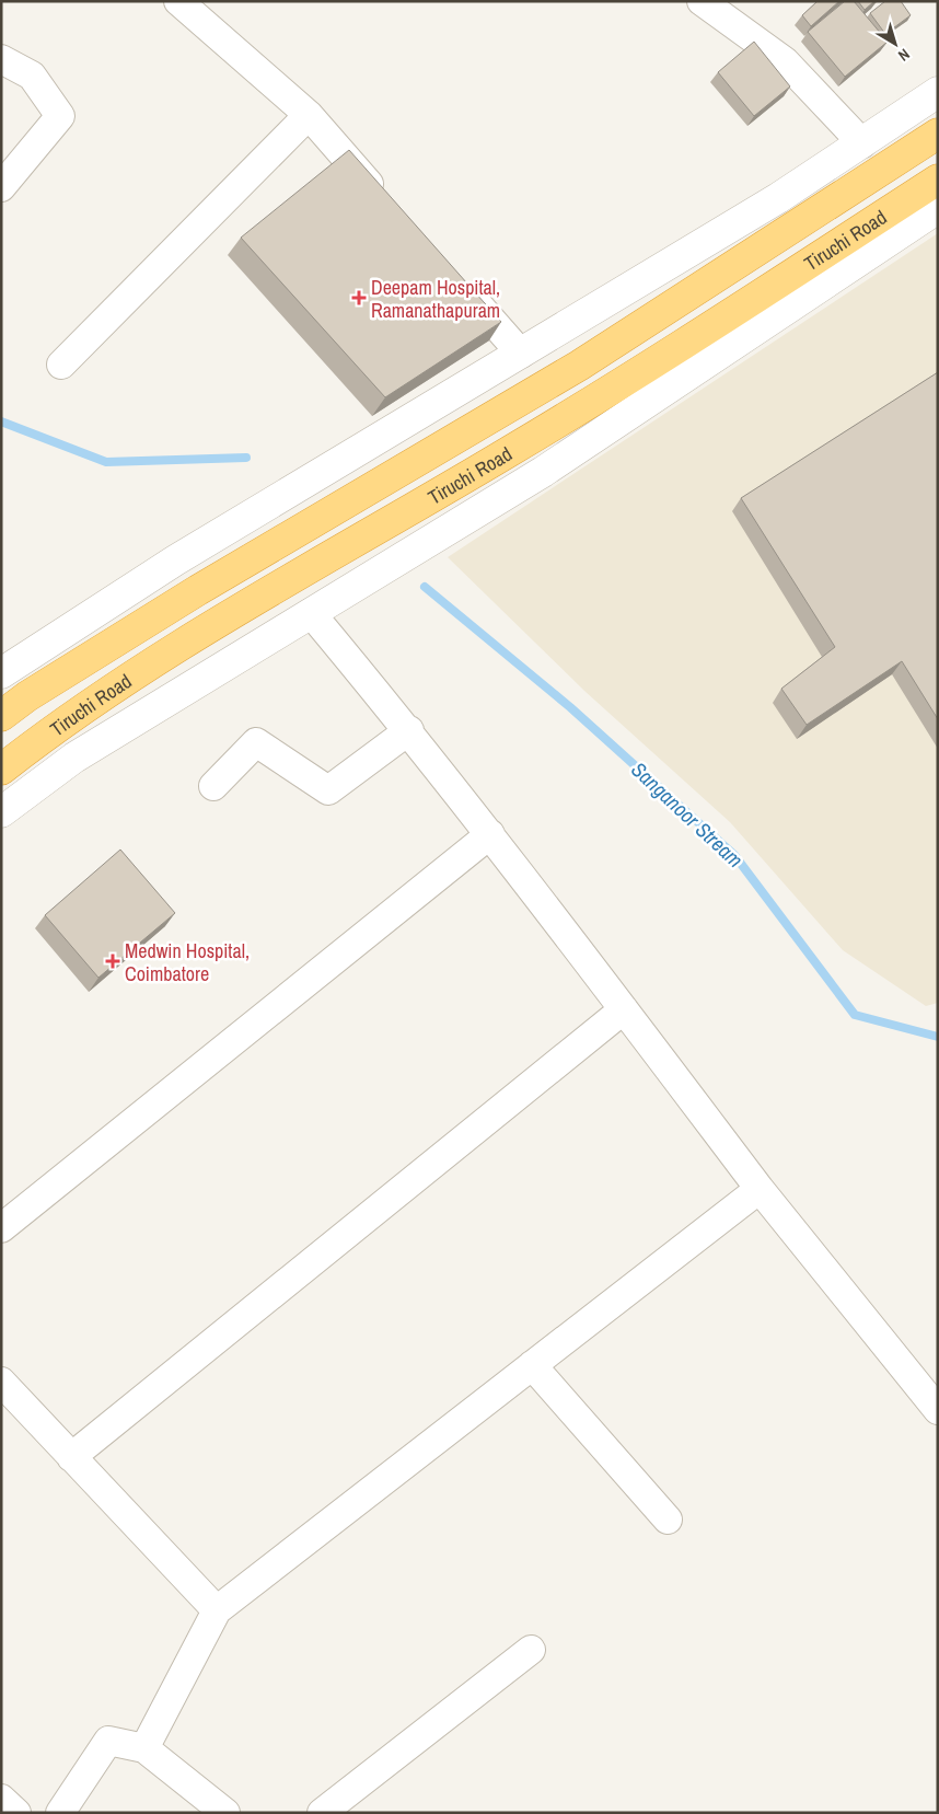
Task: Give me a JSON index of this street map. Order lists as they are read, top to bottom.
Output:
{
  "streets": {
    "highway": ["Tiruchi Road"]
  },
  "water": ["Sanganoor Stream"],
  "places": {
    "health": ["Deepam Hospital, Ramanathapuram", "Medwin Hospital, Coimbatore"]
  },
  "north": "bottom right"
}
